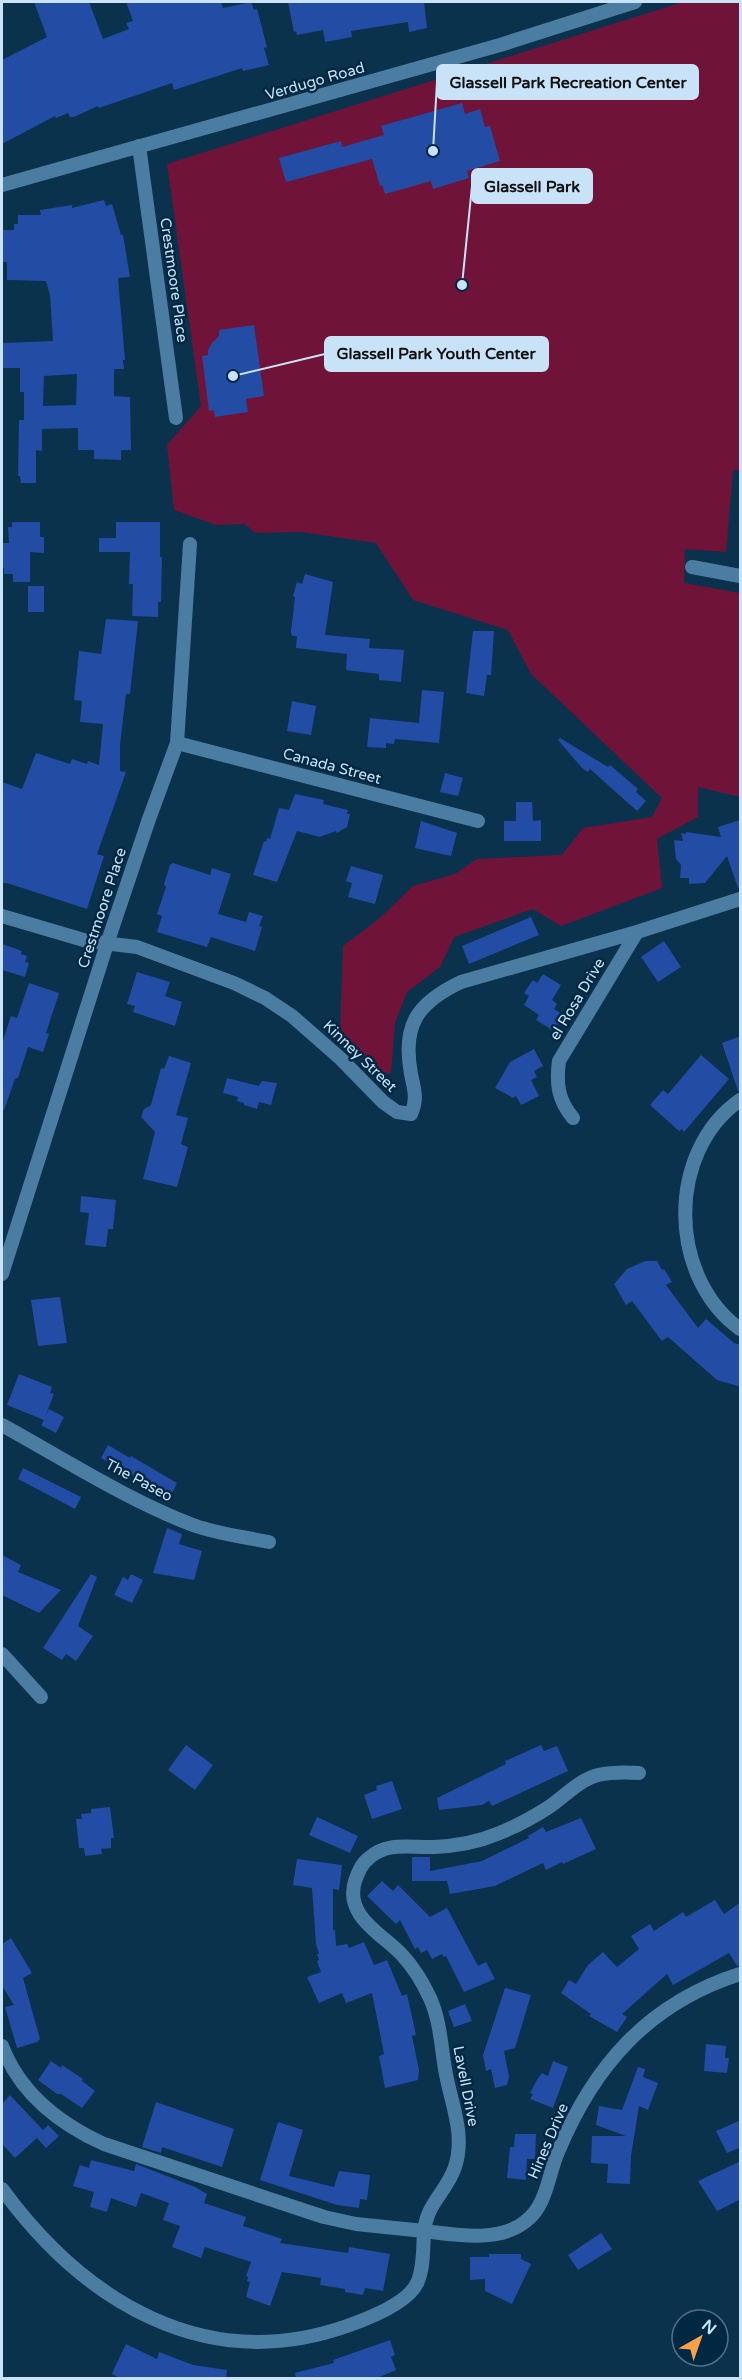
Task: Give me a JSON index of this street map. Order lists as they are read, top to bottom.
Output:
{
  "streets": {
    "street": [
      "Verdugo Road",
      "Crestmoore Place",
      "Canada Street",
      "el Rosa Drive",
      "Kinney Street",
      "The Paseo",
      "Lavell Drive",
      "Hines Drive"
    ]
  },
  "crossings": [
    ["Verdugo Road", "Crestmoore Place"],
    ["Crestmoore Place", "Canada Street"],
    ["Crestmoore Place", "Kinney Street"],
    ["el Rosa Drive", "Kinney Street"],
    ["Lavell Drive", "Hines Drive"]
  ],
  "places": ["Glassell Park Recreation Center", "Glassell Park", "Glassell Park Youth Center"],
  "north": "top right"
}
